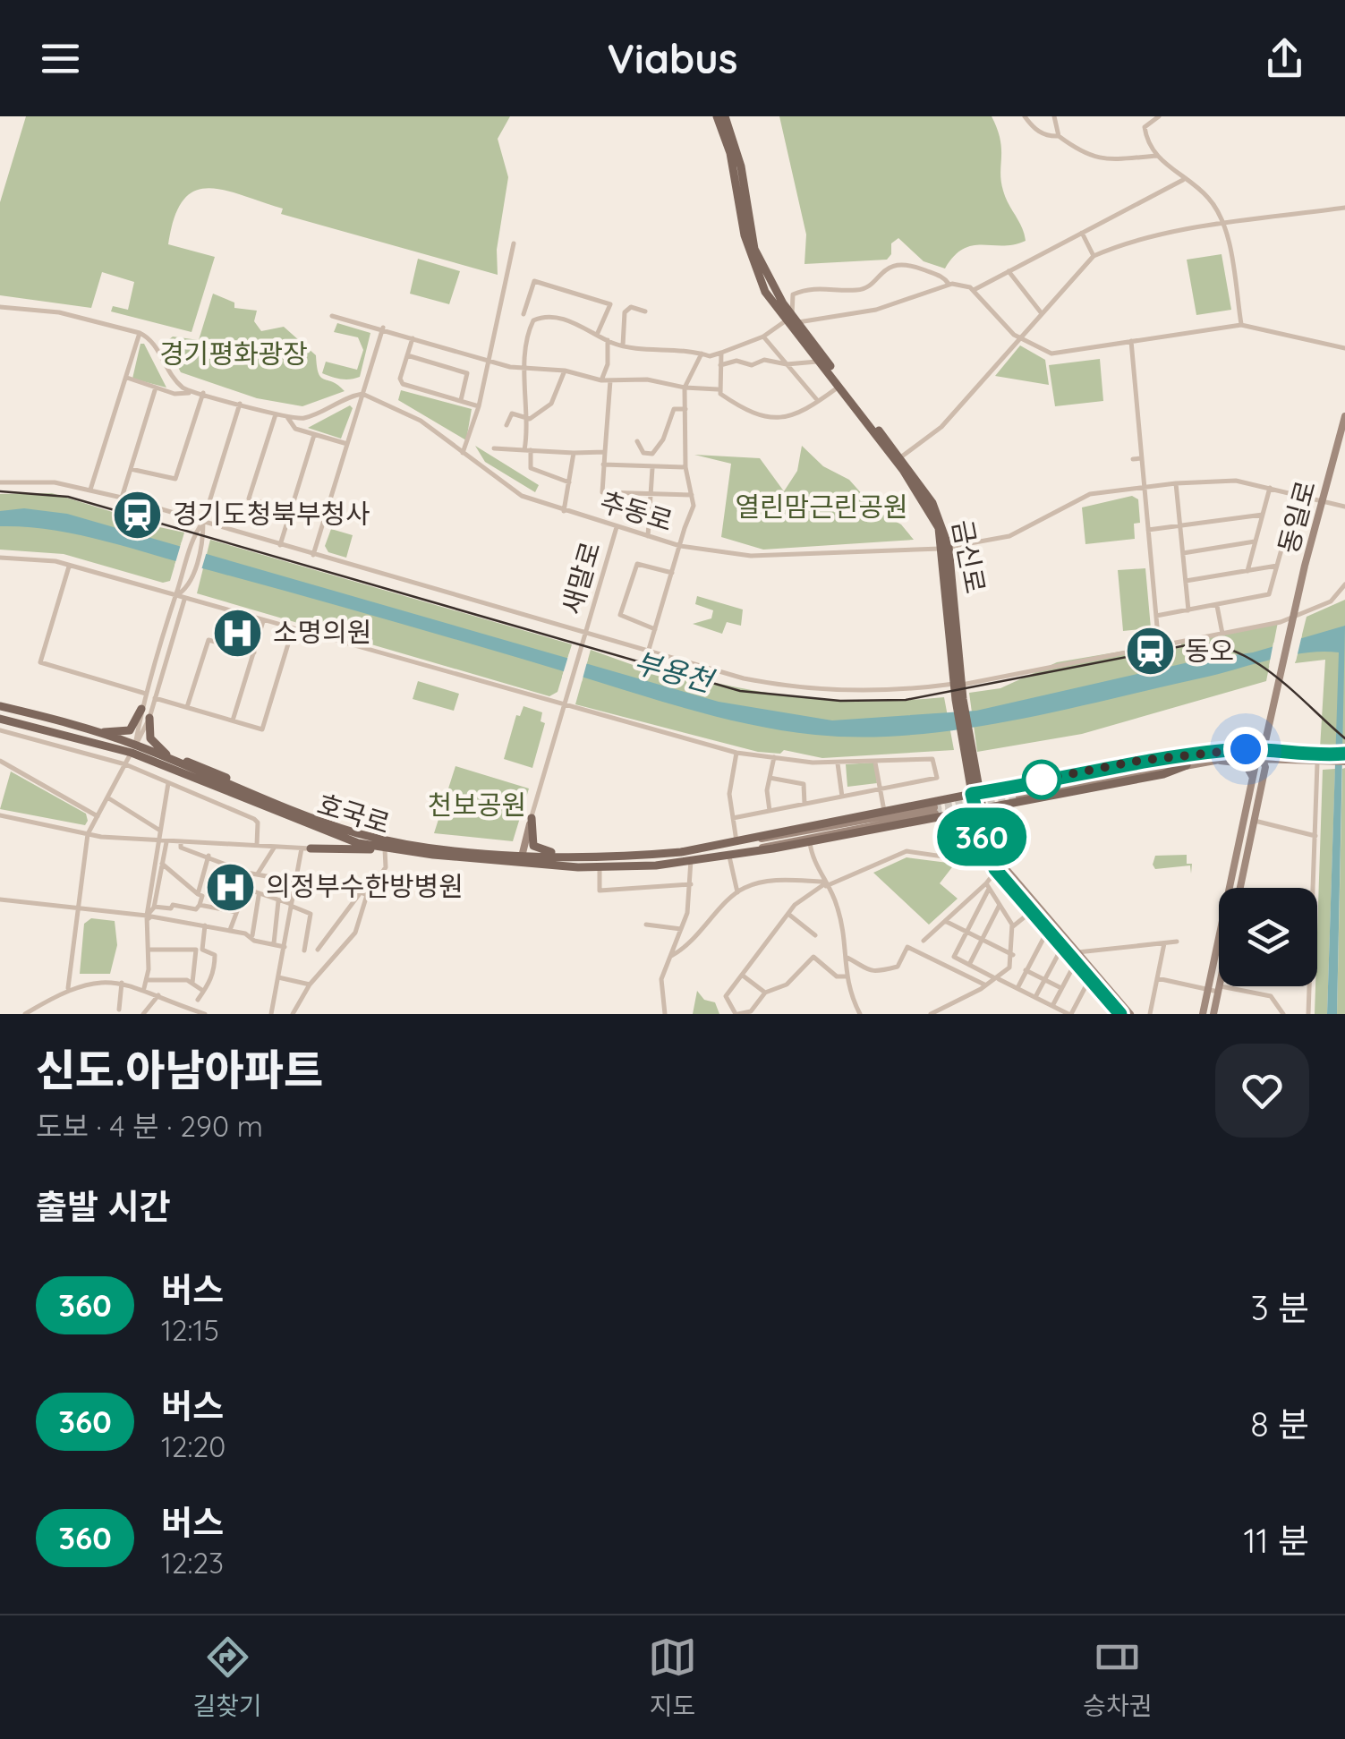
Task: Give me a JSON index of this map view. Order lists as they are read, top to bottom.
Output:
{
  "streets": {
    "main road": ["금신로", "호국로"],
    "street": ["추동로", "동일로", "새말로"]
  },
  "crossings": [
    ["추동로", "동일로"],
    ["추동로", "금신로"],
    ["추동로", "새말로"],
    ["동일로", "호국로"]
  ],
  "water": ["부용천"],
  "parks": ["경기평화광장", "열린맘근린공원", "천보공원"],
  "places": {
    "station": ["경기도청북부청사", "동오"],
    "hospital": ["소명의원", "의정부수한방병원"]
  },
  "lines": ["bus line 360"],
  "page": {
    "header": "Viabus",
    "on_map": "360",
    "heading": [
      ["신도.아남아파트", "도보 · 4 분 · 290 m"],
      "출발 시간"
    ],
    "list": [
      {
        "mark": "360",
        "name": "버스",
        "note": "12:15",
        "value": "3 분"
      },
      {
        "mark": "360",
        "name": "버스",
        "note": "12:20",
        "value": "8 분"
      },
      {
        "mark": "360",
        "name": "버스",
        "note": "12:23",
        "value": "11 분"
      }
    ],
    "tabs": ["길찾기", "지도", "승차권"]
  }
}
